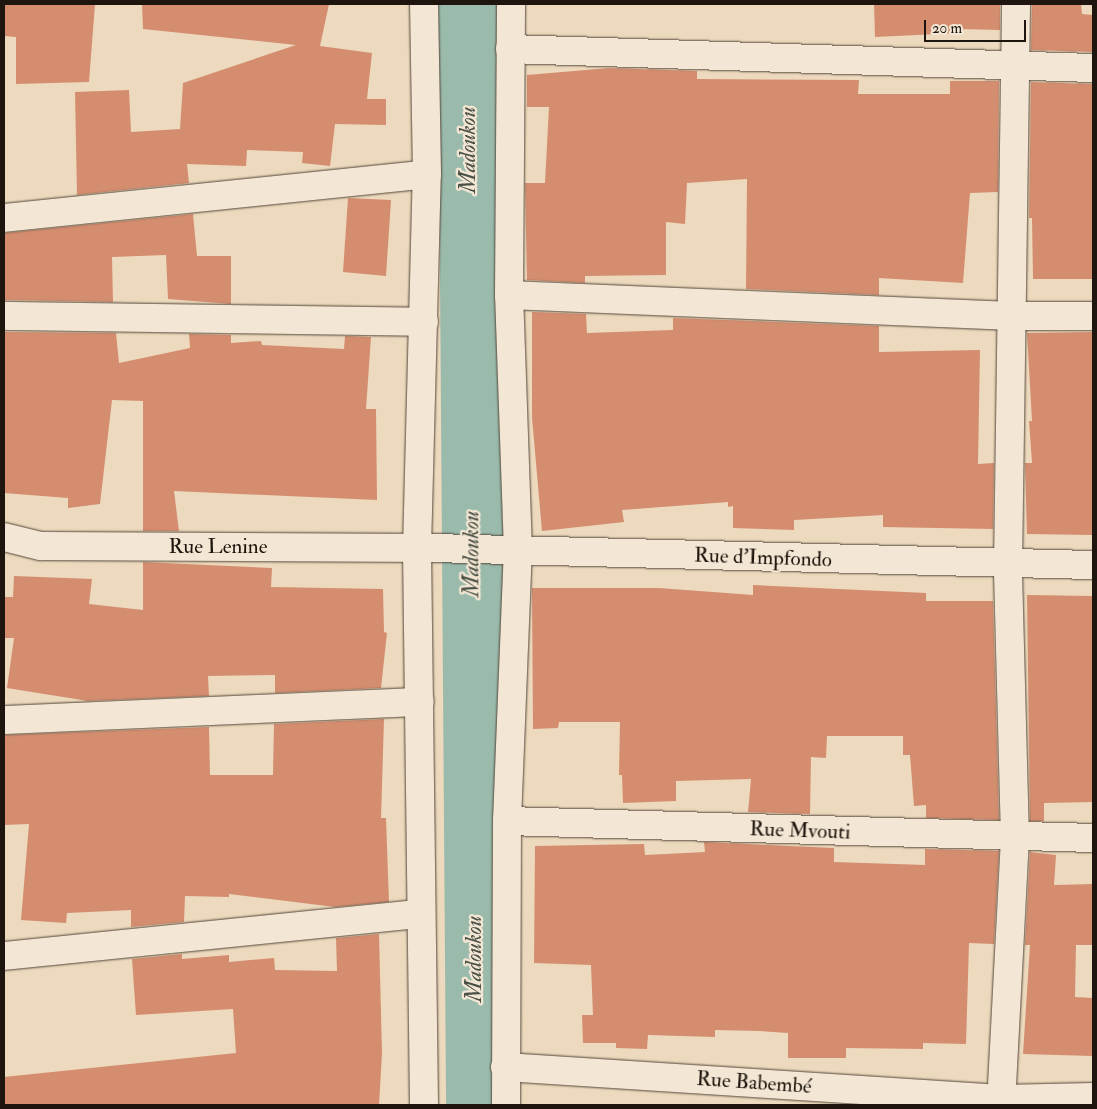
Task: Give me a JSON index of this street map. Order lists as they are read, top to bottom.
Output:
{
  "streets": {
    "street": [
      "Rue Lenine",
      "Rue d'Impfondo",
      "Rue Mvouti",
      "Rue Babembé"
    ]
  },
  "crossings": [
    ["Rue Lenine", "Rue d'Impfondo"]
  ],
  "water": ["Madoukou"],
  "scale_bar": "20 m"
}
